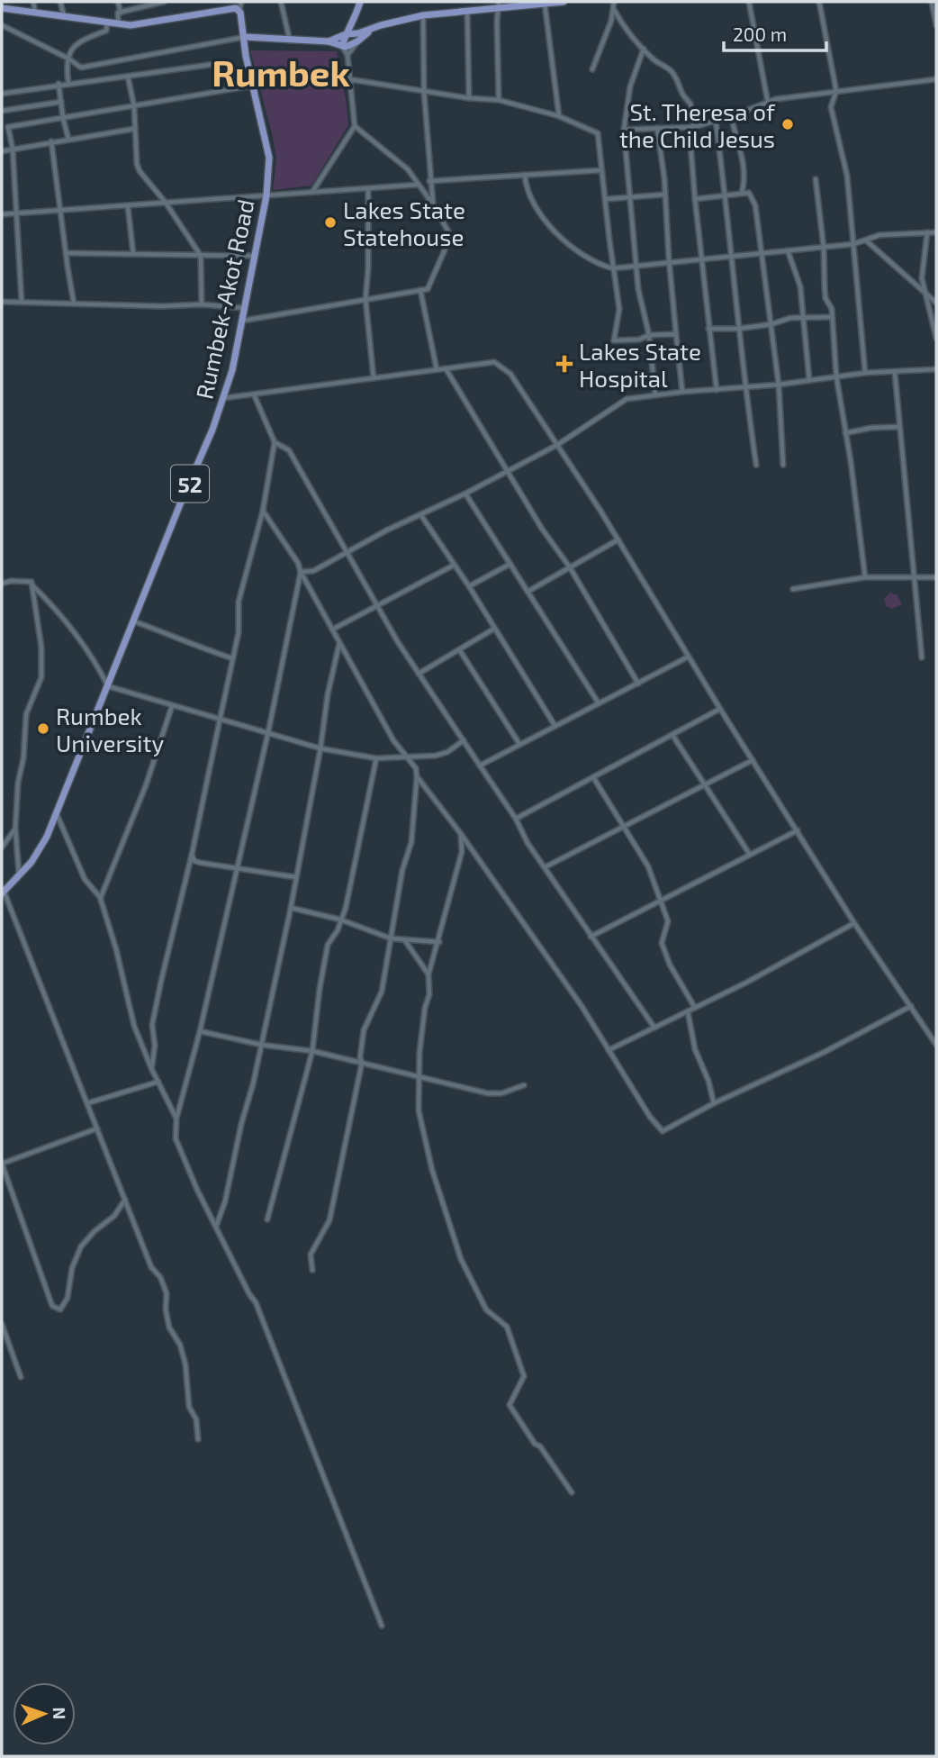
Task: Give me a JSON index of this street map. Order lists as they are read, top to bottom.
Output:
{
  "streets": {
    "main road": ["Rumbek-Akot Road", "52"]
  },
  "districts": ["Rumbek"],
  "places": {
    "other": ["St. Theresa of the Child Jesus", "Lakes State Statehouse", "Rumbek University"],
    "health": ["Lakes State Hospital"]
  },
  "scale_bar": "200 m",
  "north": "right"
}
